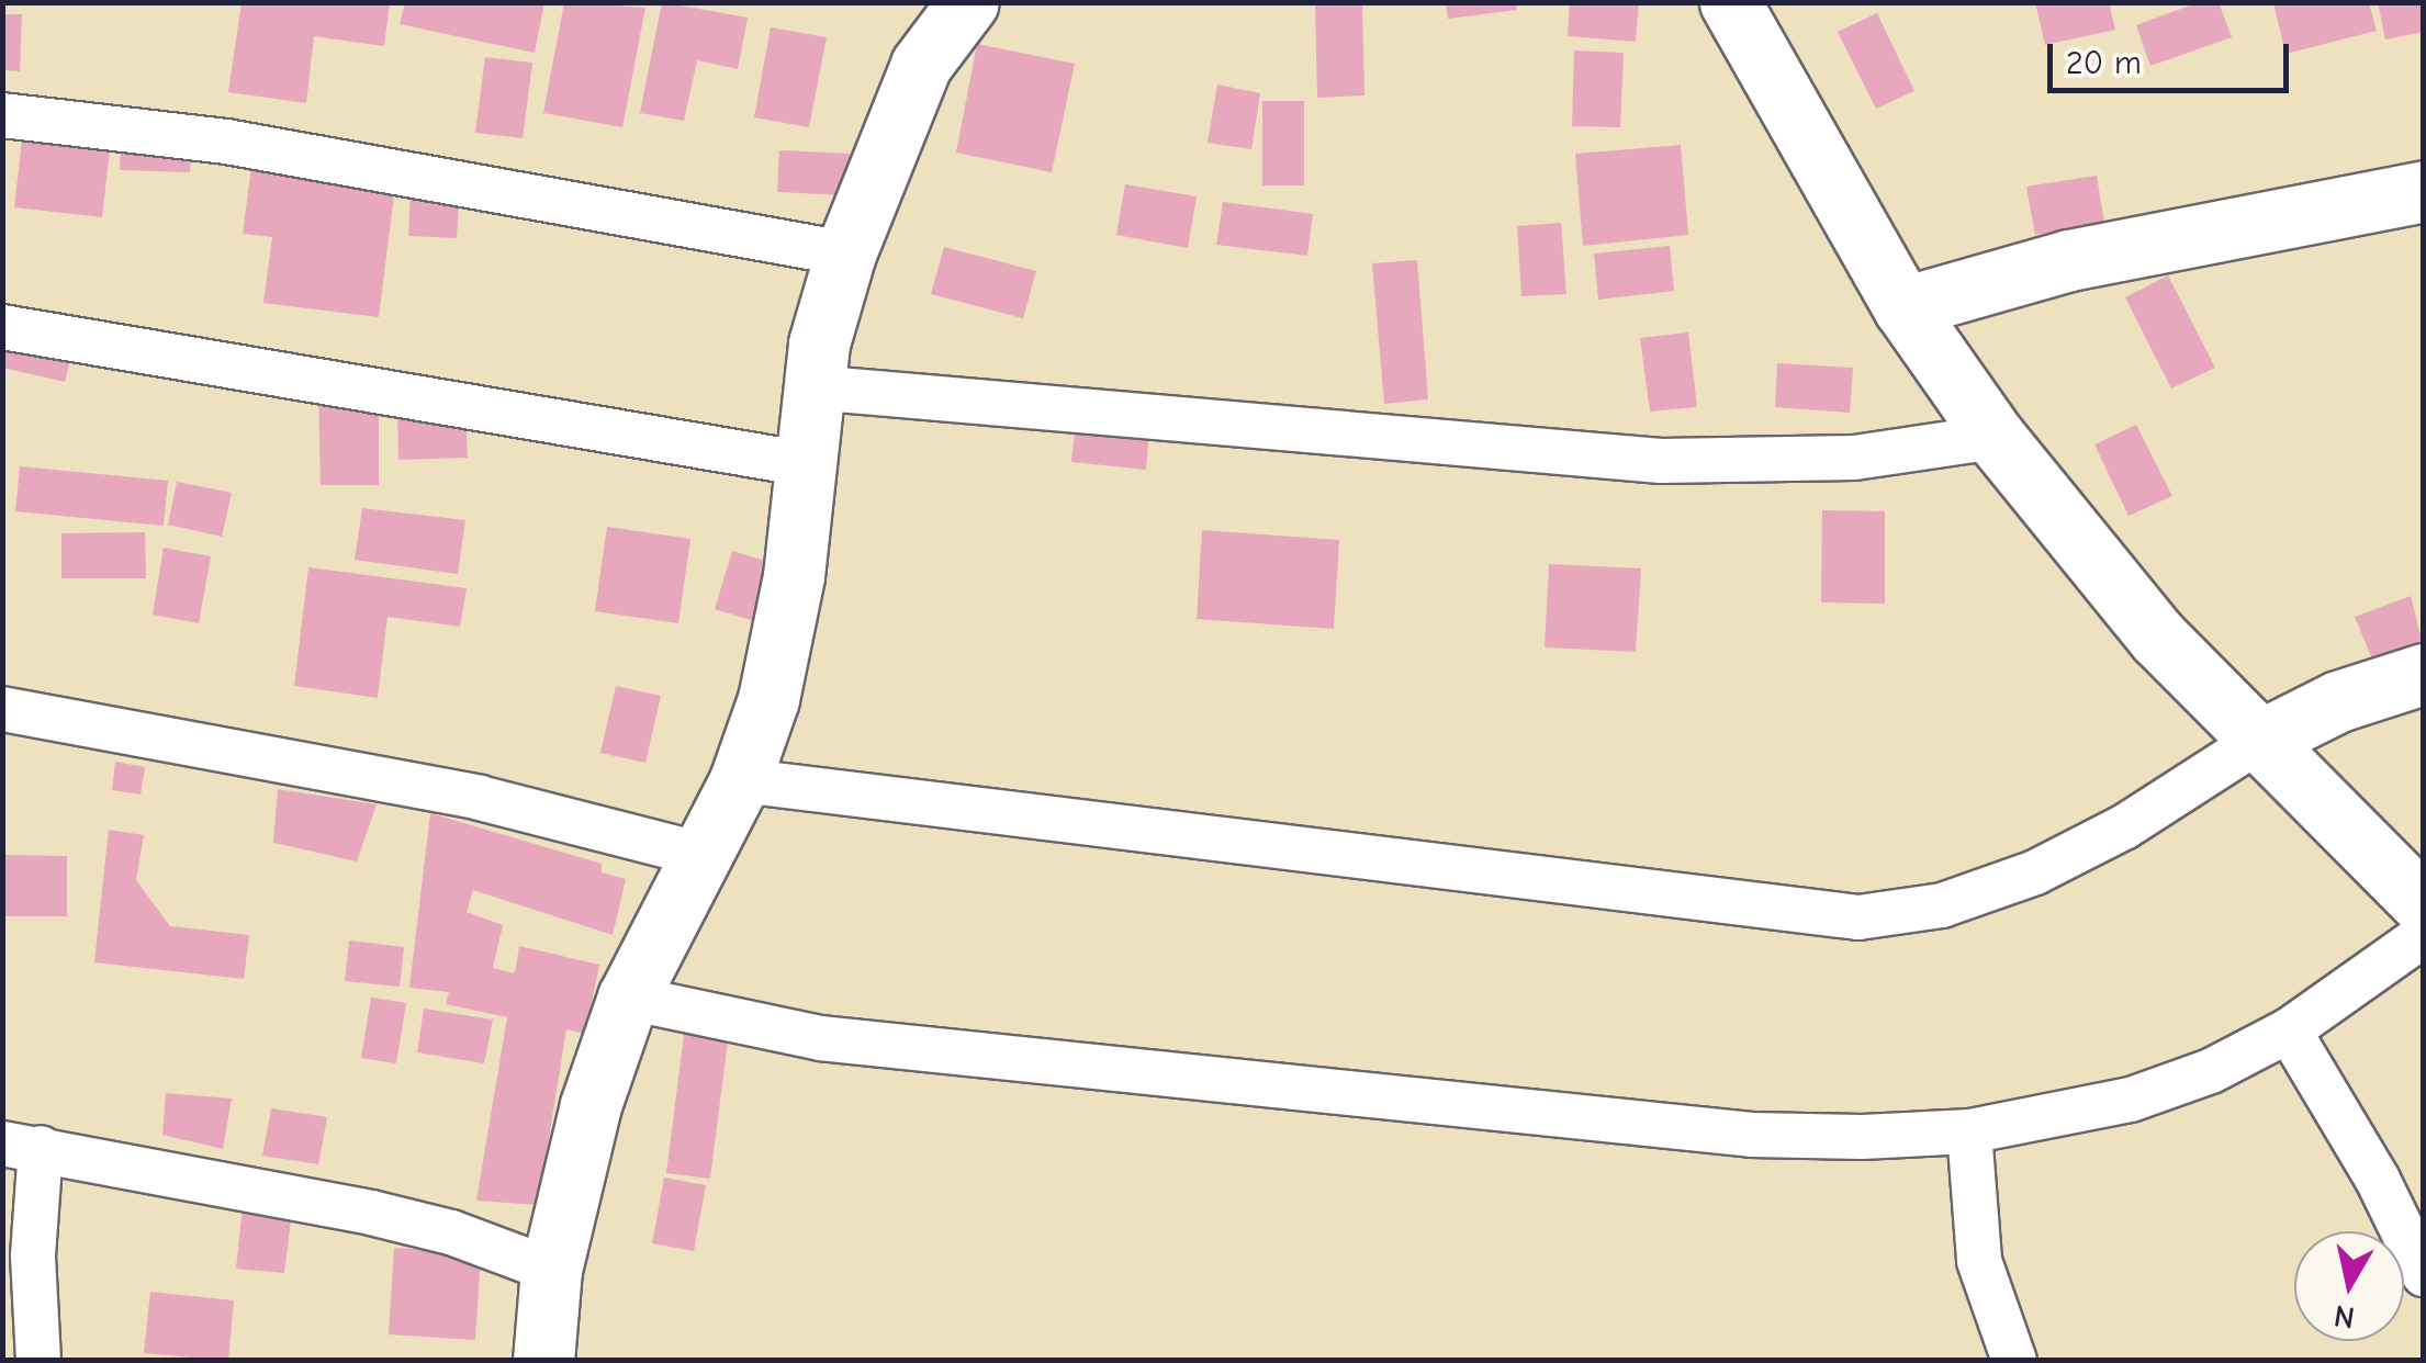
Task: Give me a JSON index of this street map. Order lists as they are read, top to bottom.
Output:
{
  "scale_bar": "20 m",
  "north": "bottom"
}
